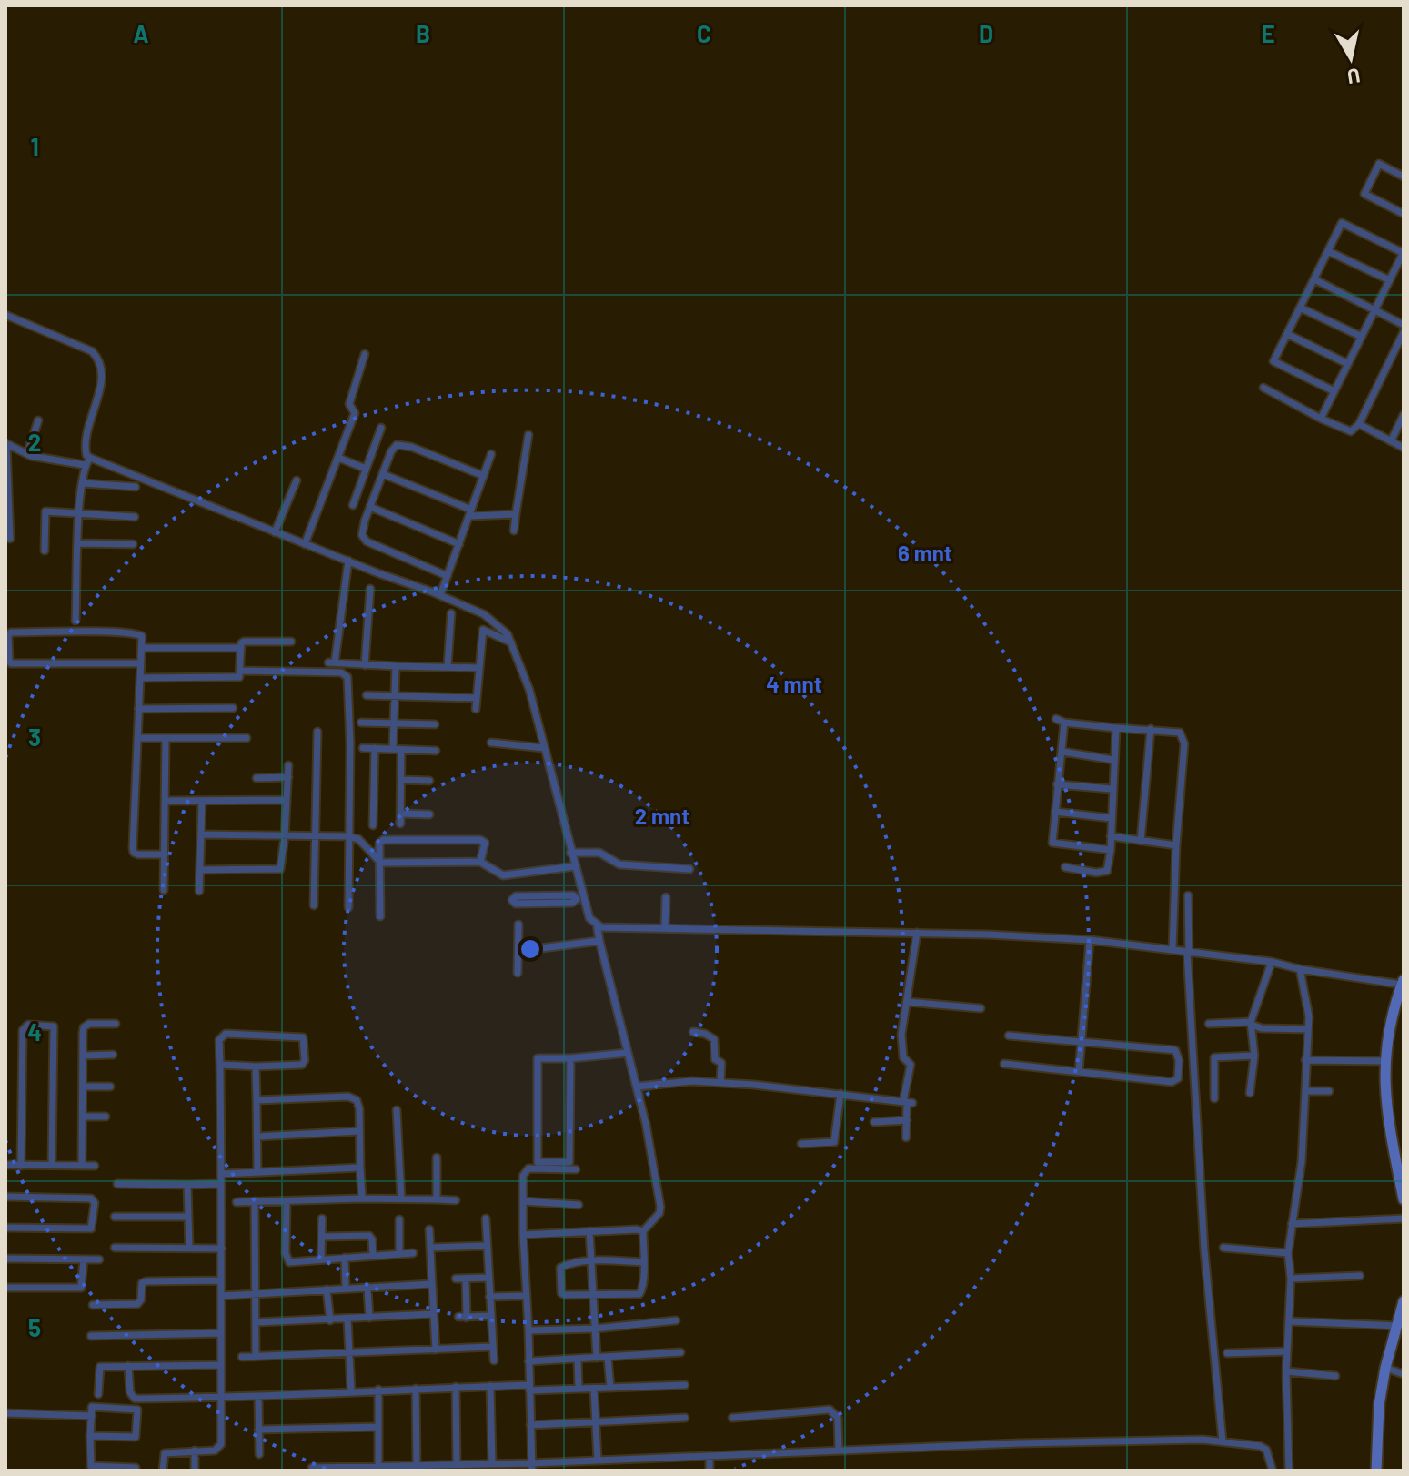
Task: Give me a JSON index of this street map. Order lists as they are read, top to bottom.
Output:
{
  "north": "bottom",
  "grid": {
    "columns": [
      "A",
      "B",
      "C",
      "D",
      "E"
    ],
    "rows": [
      "1",
      "2",
      "3",
      "4",
      "5"
    ]
  },
  "rings": ["6 mnt", "4 mnt", "2 mnt"]
}
